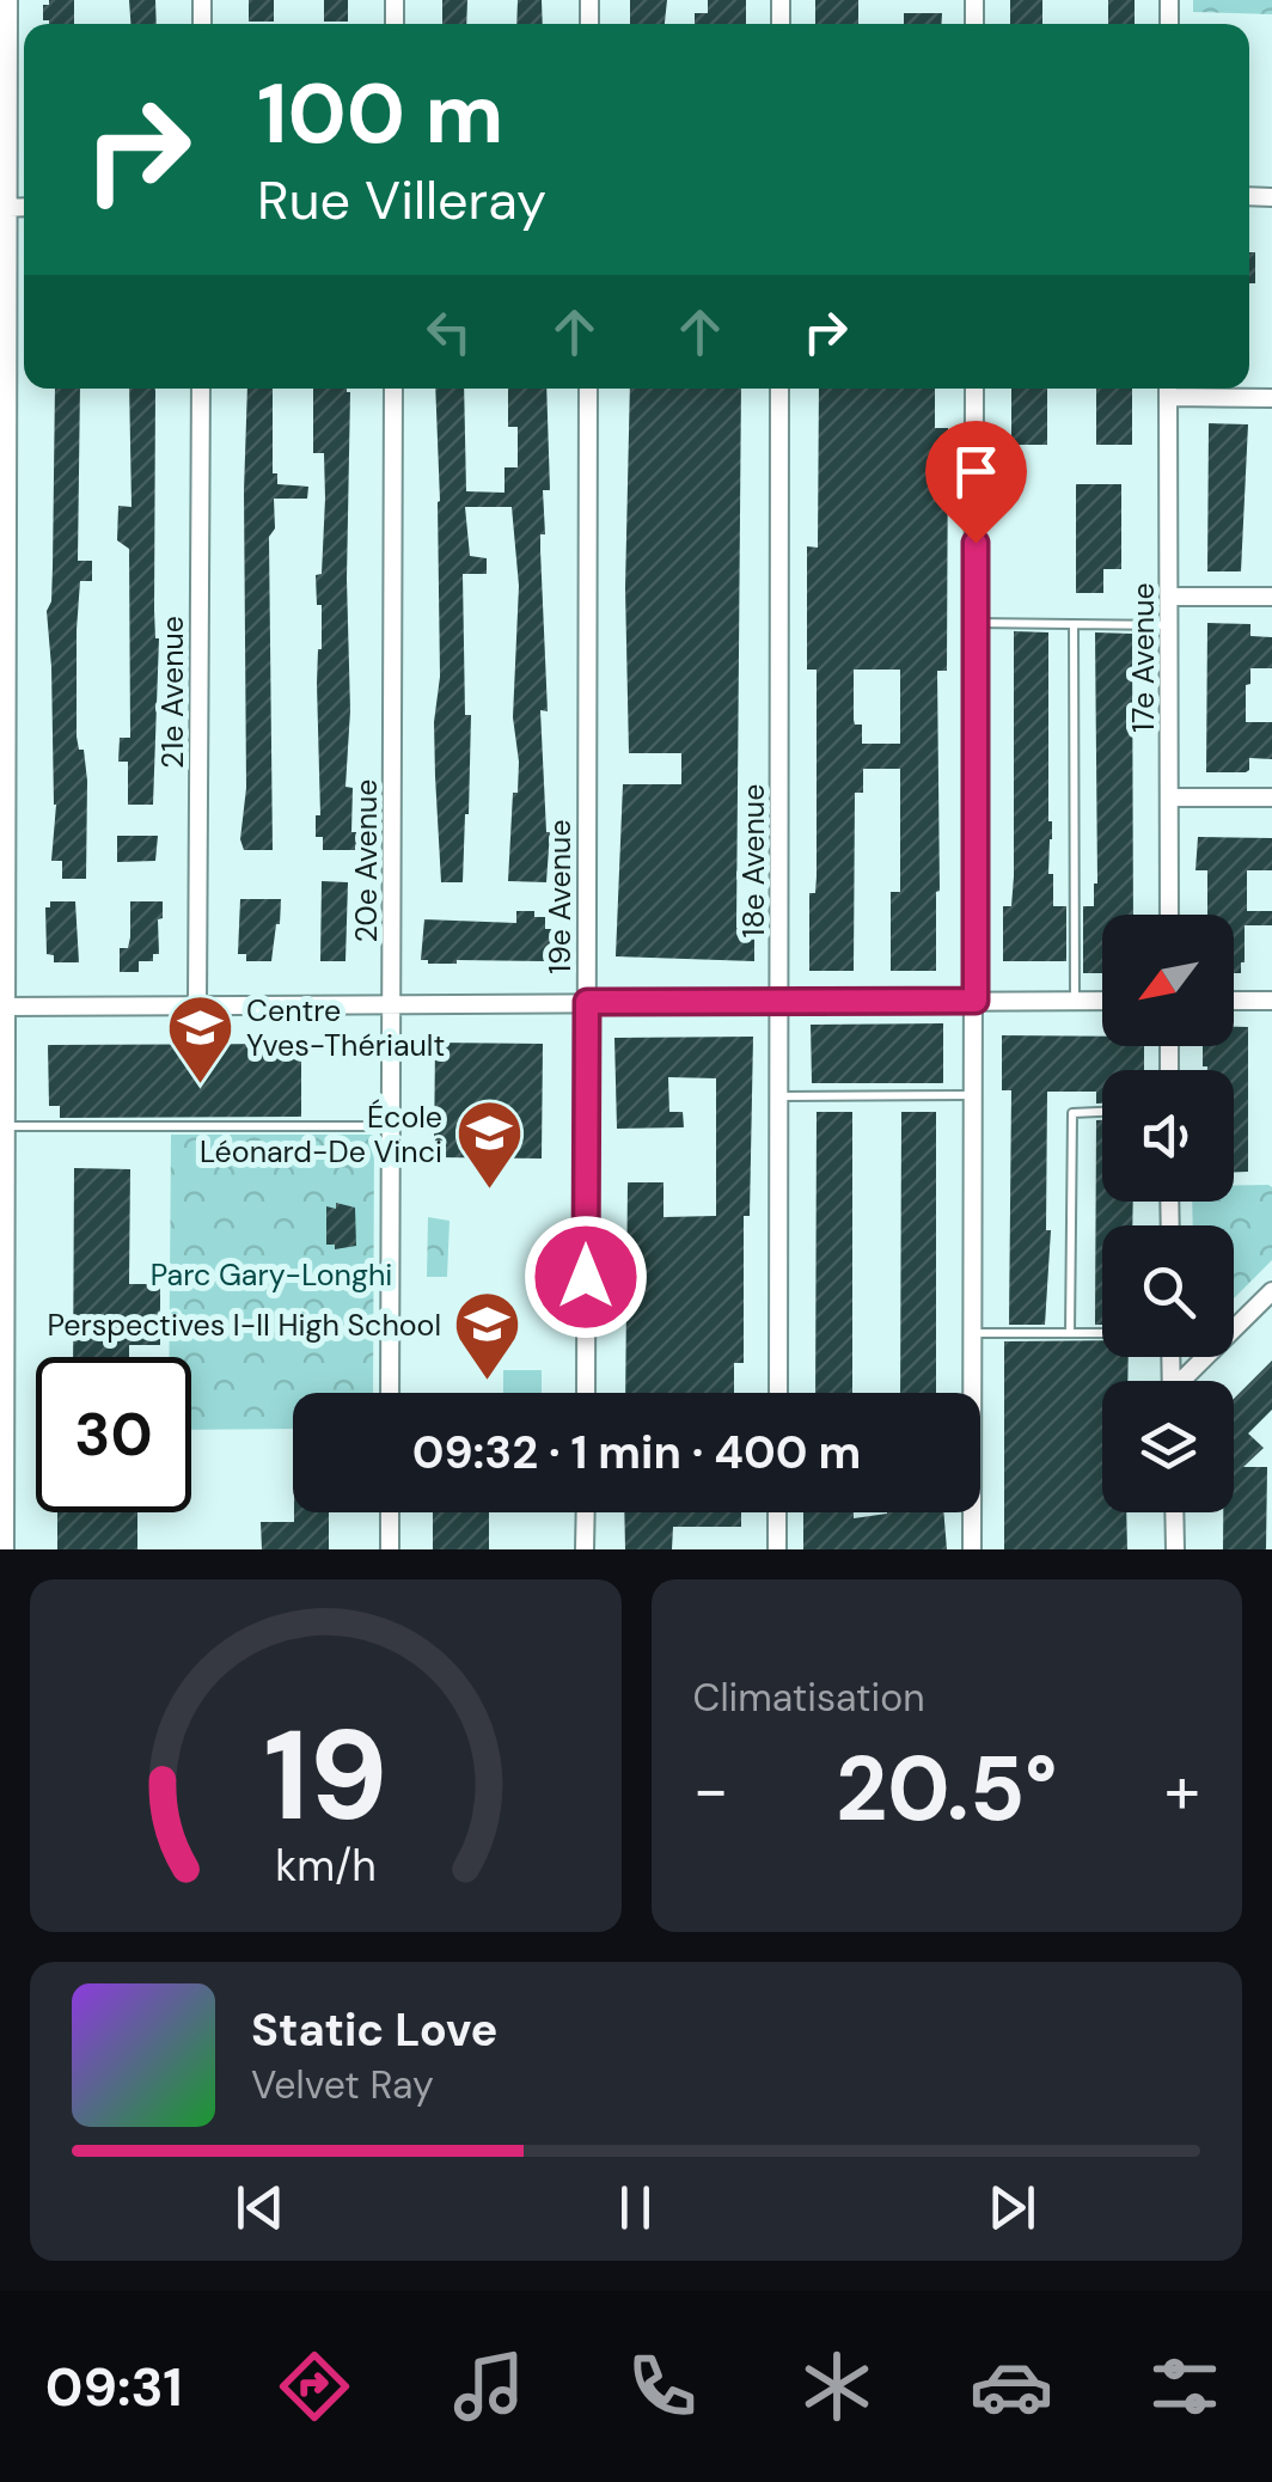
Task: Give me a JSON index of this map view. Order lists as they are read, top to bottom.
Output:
{
  "streets": {
    "street": [
      "17e Avenue",
      "21e Avenue",
      "20e Avenue",
      "18e Avenue",
      "19e Avenue"
    ]
  },
  "parks": ["Parc Gary-Longhi"],
  "places": {
    "school or university": ["Centre Yves-Thériault", "École Léonard-De Vinci", "Perspectives I-II High School"]
  },
  "north": "bottom left",
  "page": {
    "turn": ["100 m", "Rue Villeray"],
    "limit": "30",
    "trip": "09:32 · 1 min · 400 m",
    "tile": "Climatisation",
    "heat": ["−", "20.5°", "+"],
    "song": ["Static Love", "Velvet Ray"],
    "tabs": "09:31",
    "gauge": ["19", "km/h"]
  }
}
